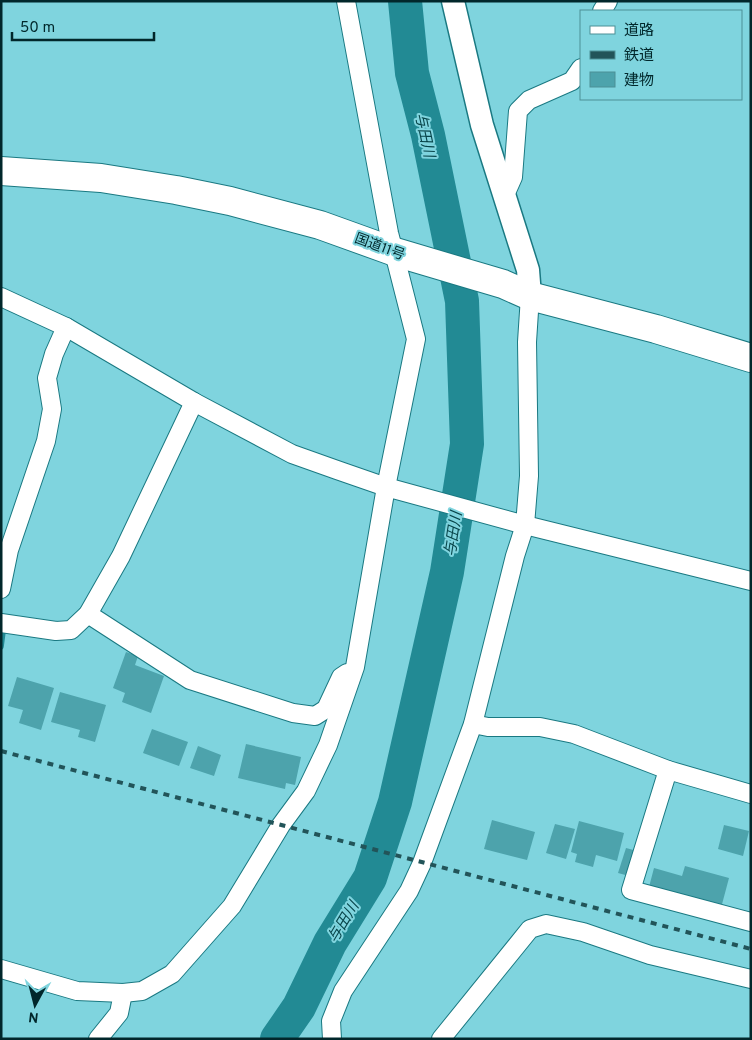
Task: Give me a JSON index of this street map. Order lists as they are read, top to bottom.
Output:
{
  "streets": {
    "highway": ["国道11号"]
  },
  "water": ["与田川"],
  "legend": ["道路", "鉄道", "建物"],
  "scale_bar": "50 m",
  "north": "bottom"
}
